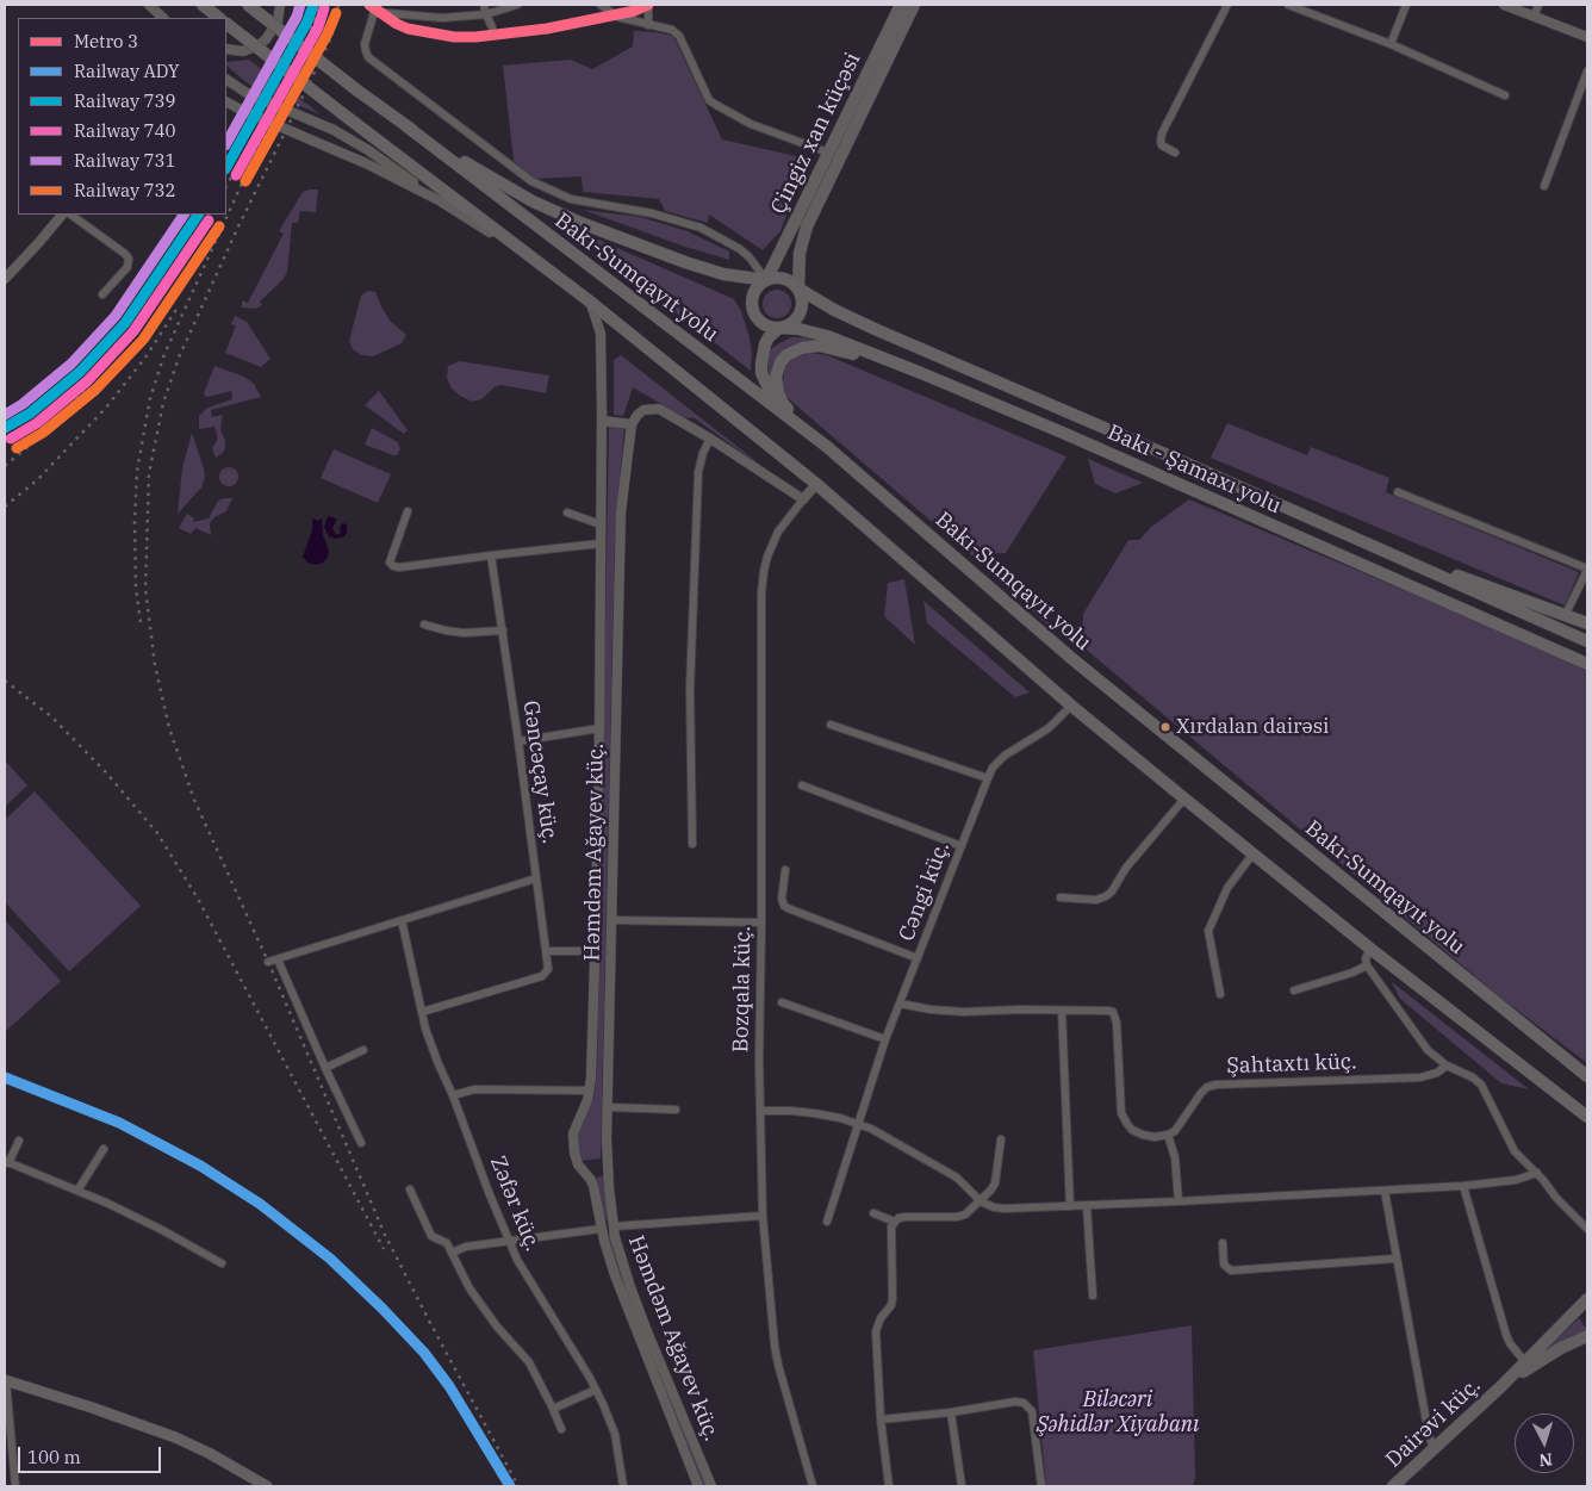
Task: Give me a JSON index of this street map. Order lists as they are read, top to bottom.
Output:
{
  "streets": {
    "highway": ["Bakı-Sumqayıt yolu", "Bakı - Şamaxı yolu"],
    "main road": ["Çingiz xan küçəsi", "Dairəvi küç."],
    "street": [
      "Gəncəçay küç.",
      "Həmdəm Ağayev küç.",
      "Cəngi küç.",
      "Bozqala küç.",
      "Şahtaxtı küç.",
      "Zəfər küç."
    ]
  },
  "crossings": [
    ["Çingiz xan küçəsi", "Bakı - Şamaxı yolu"],
    ["Gəncəçay küç.", "Zəfər küç."]
  ],
  "parks": ["Biləcəri Şəhidlər Xiyabanı"],
  "places": ["Xırdalan dairəsi"],
  "lines": [
    "metro line 3",
    "rail line 739",
    "rail line 731",
    "rail line 740",
    "rail line 732",
    "rail line ADY"
  ],
  "legend": [
    "Metro 3",
    "Railway ADY",
    "Railway 739",
    "Railway 740",
    "Railway 731",
    "Railway 732"
  ],
  "scale_bar": "100 m",
  "north": "bottom"
}
